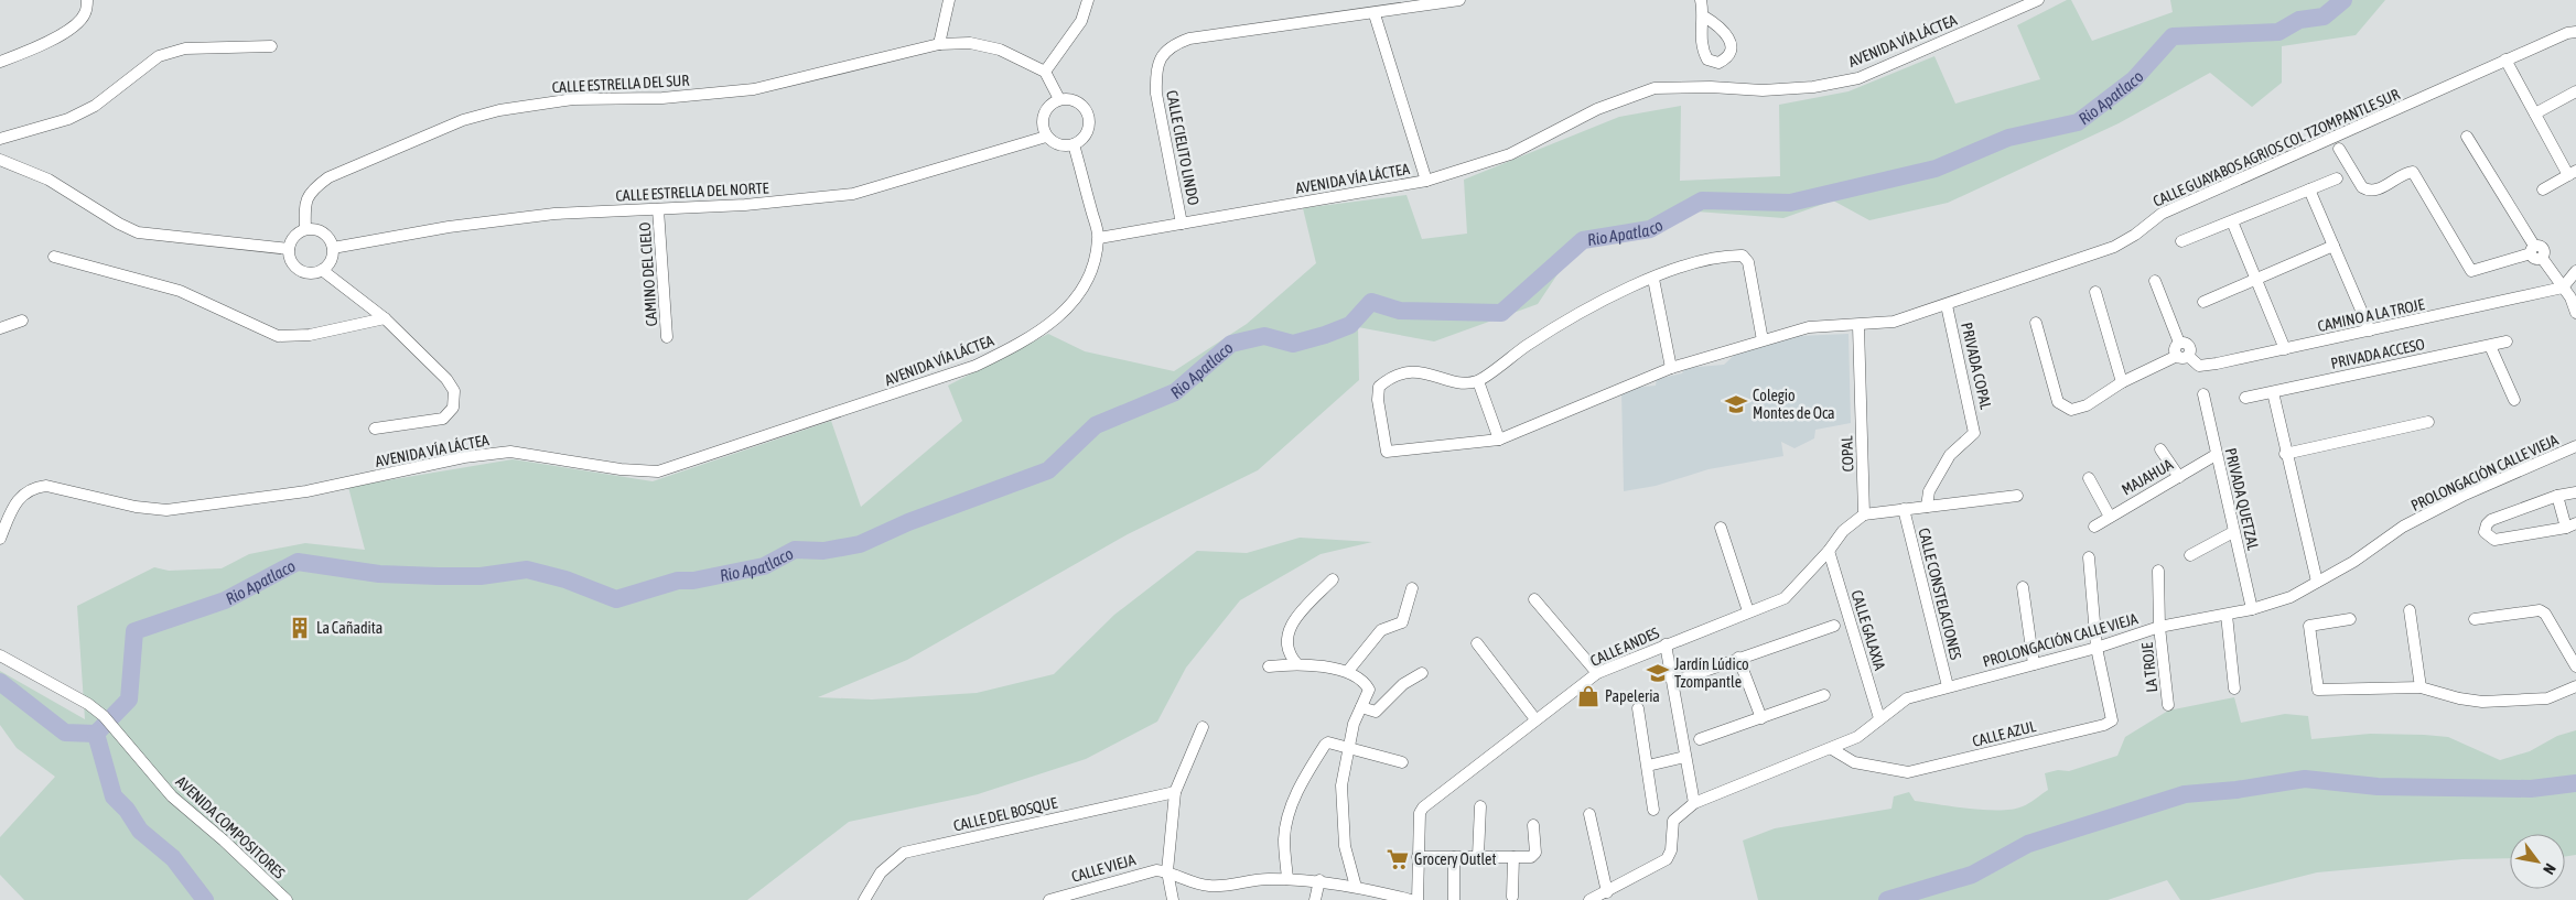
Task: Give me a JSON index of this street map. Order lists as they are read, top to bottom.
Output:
{
  "streets": {
    "street": [
      "AVENIDA VÍA LÁCTEA",
      "CALLE ESTRELLA DEL SUR",
      "CALLE CIELITO LINDO",
      "CALLE GUAYABOS AGRIOS COL TZOMPANTLE SUR",
      "CALLE ESTRELLA DEL NORTE",
      "CAMINO DEL CIELO",
      "CAMINO A LA TROJE",
      "PRIVADA ACCESO",
      "PRIVADA COPAL",
      "COPAL",
      "PROLONGACIÓN CALLE VIEJA",
      "MAJAHUA",
      "PRIVADA QUETZAL",
      "CALLE CONSTELACIONES",
      "CALLE GALAXIA",
      "CALLE ANDES",
      "LA TROJE",
      "CALLE AZUL",
      "CALLE DEL BOSQUE",
      "AVENIDA COMPOSITORES",
      "CALLE VIEJA"
    ]
  },
  "crossings": [
    ["AVENIDA VÍA LÁCTEA", "CALLE CIELITO LINDO"],
    ["CALLE ESTRELLA DEL SUR", "CALLE ESTRELLA DEL NORTE"],
    ["CALLE GUAYABOS AGRIOS COL TZOMPANTLE SUR", "PRIVADA COPAL"],
    ["CALLE GUAYABOS AGRIOS COL TZOMPANTLE SUR", "COPAL"],
    ["CALLE ESTRELLA DEL NORTE", "CAMINO DEL CIELO"],
    ["COPAL", "CALLE ANDES"],
    ["PROLONGACIÓN CALLE VIEJA", "PRIVADA QUETZAL"],
    ["PROLONGACIÓN CALLE VIEJA", "CALLE CONSTELACIONES"],
    ["PROLONGACIÓN CALLE VIEJA", "CALLE GALAXIA"],
    ["PROLONGACIÓN CALLE VIEJA", "LA TROJE"],
    ["PROLONGACIÓN CALLE VIEJA", "CALLE AZUL"],
    ["MAJAHUA", "PRIVADA QUETZAL"],
    ["CALLE GALAXIA", "CALLE ANDES"]
  ],
  "water": ["Rio Apatlaco"],
  "places": {
    "school or university": ["Colegio Montes de Oca", "Jardín Lúdico Tzompantle"],
    "building": ["La Cañadita"],
    "shop": ["Papeleria"],
    "supermarket": ["Grocery Outlet"]
  },
  "north": "bottom right"
}
